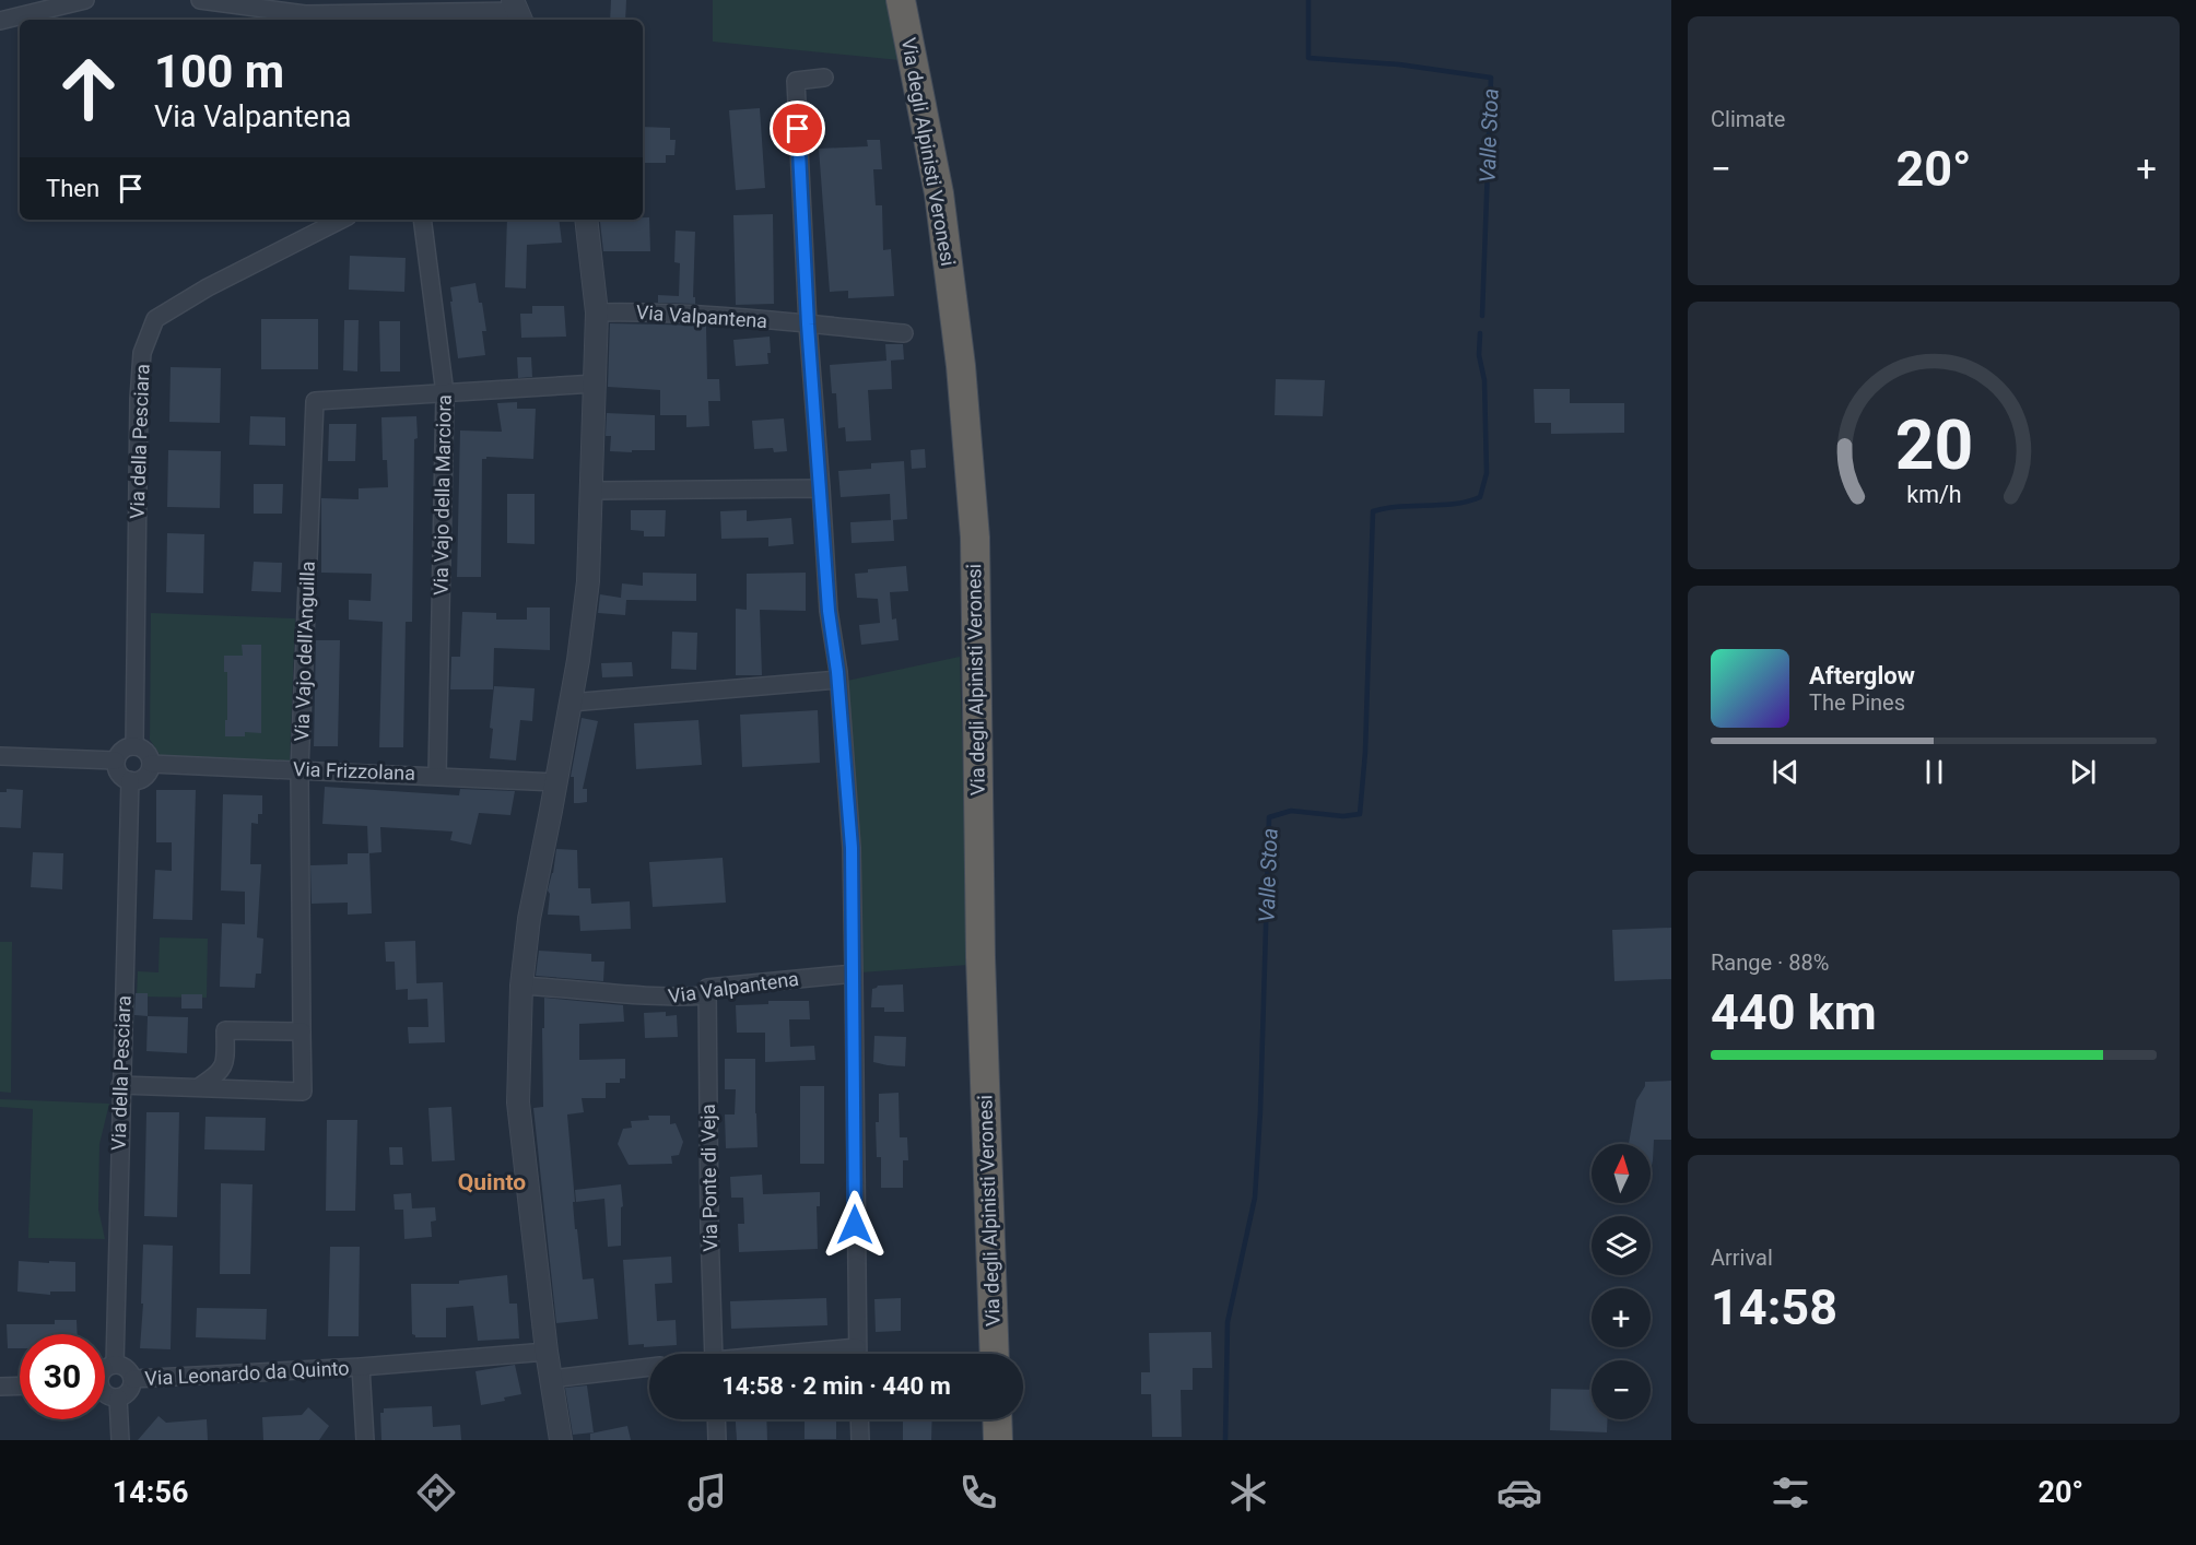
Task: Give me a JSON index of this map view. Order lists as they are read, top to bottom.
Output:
{
  "streets": {
    "highway": ["Via degli Alpinisti Veronesi"],
    "street": [
      "Via Valpantena",
      "Via della Pesciara",
      "Via Vajo della Marciora",
      "Via Vajo dell'Anguilla",
      "Via Frizzolana",
      "Via Ponte di Veja",
      "Via Leonardo da Quinto"
    ]
  },
  "crossings": [
    ["Via Valpantena", "Via Ponte di Veja"],
    ["Via della Pesciara", "Via Vajo dell'Anguilla"],
    ["Via della Pesciara", "Via Frizzolana"],
    ["Via della Pesciara", "Via Leonardo da Quinto"],
    ["Via Vajo della Marciora", "Via Vajo dell'Anguilla"],
    ["Via Vajo della Marciora", "Via Frizzolana"],
    ["Via Vajo dell'Anguilla", "Via Frizzolana"]
  ],
  "districts": ["Quinto"],
  "water": ["Valle Stoa"],
  "north": "top",
  "page": {
    "tile": [
      "Climate",
      ["Range · 88%", "440 km"],
      ["Arrival", "14:58"]
    ],
    "turn": ["100 m", "Via Valpantena"],
    "heat": ["−", "20°", "+"],
    "then": "Then",
    "song": ["Afterglow", "The Pines"],
    "map_buttons": ["+", "−"],
    "limit": "30",
    "trip": "14:58 · 2 min · 440 m",
    "tabs": ["14:56", "20°"],
    "gauge": ["20", "km/h"]
  }
}
